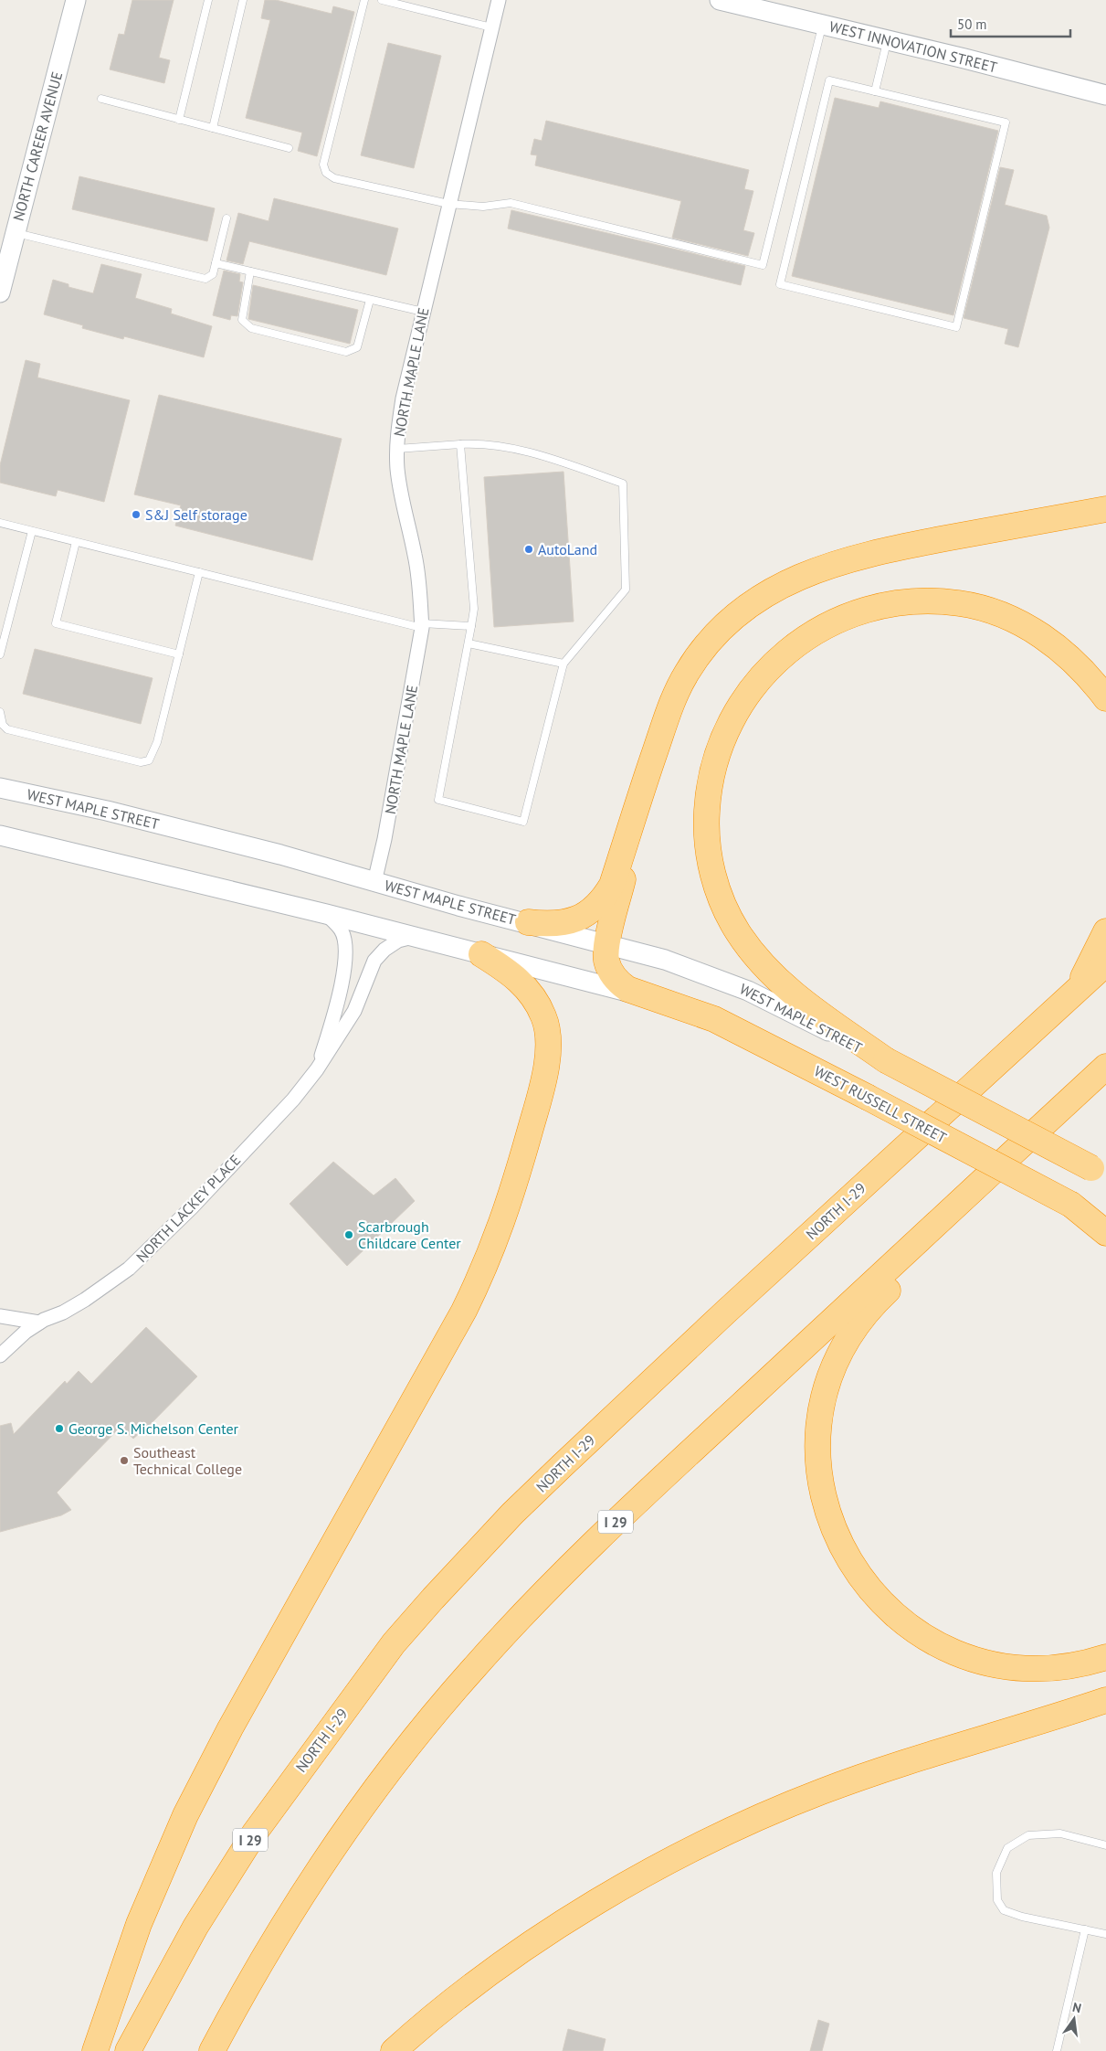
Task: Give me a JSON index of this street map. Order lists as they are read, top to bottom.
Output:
{
  "streets": {
    "highway": ["WEST RUSSELL STREET", "NORTH I-29", "I 29"],
    "main road": ["WEST INNOVATION STREET", "NORTH CAREER AVENUE", "WEST MAPLE STREET"],
    "street": ["NORTH MAPLE LANE", "NORTH LACKEY PLACE"]
  },
  "crossings": [
    ["NORTH MAPLE LANE", "WEST MAPLE STREET"],
    ["WEST MAPLE STREET", "WEST RUSSELL STREET"]
  ],
  "places": [
    "S&J Self storage",
    "AutoLand",
    "Scarbrough Childcare Center",
    "George S. Michelson Center",
    "Southeast Technical College"
  ],
  "scale_bar": "50 m",
  "north": "top"
}
